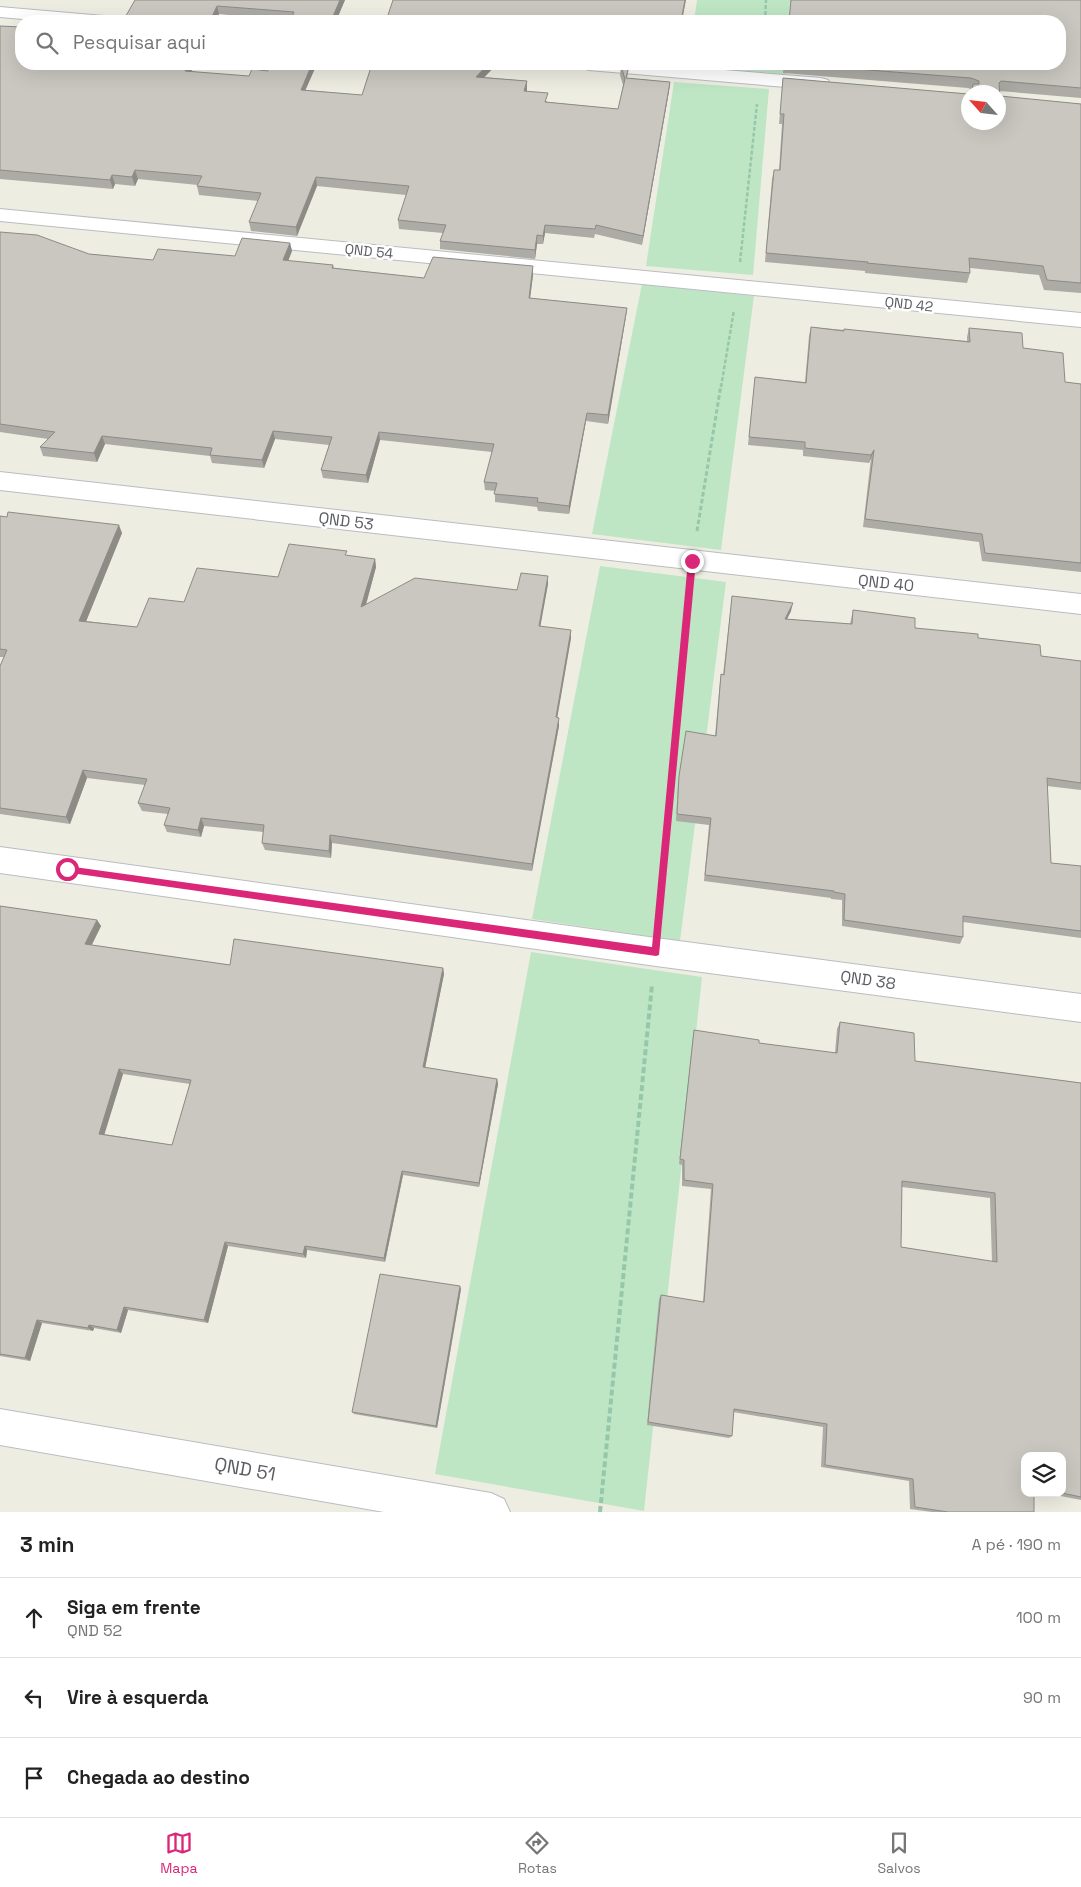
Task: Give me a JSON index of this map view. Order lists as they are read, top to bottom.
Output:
{
  "streets": {
    "street": [
      "QND 54",
      "QND 42",
      "QND 53",
      "QND 40",
      "QND 38",
      "QND 51"
    ]
  },
  "crossings": [
    ["QND 54", "QND 42"],
    ["QND 53", "QND 40"]
  ],
  "north": "top left",
  "page": {
    "search": "Pesquisar aqui",
    "heading": ["3 min", "A pé · 190 m"],
    "list": [
      ["Siga em frente", "QND 52", "100 m"],
      ["Vire à esquerda", "90 m"],
      "Chegada ao destino"
    ],
    "nav": ["Mapa", "Rotas", "Salvos"]
  }
}
